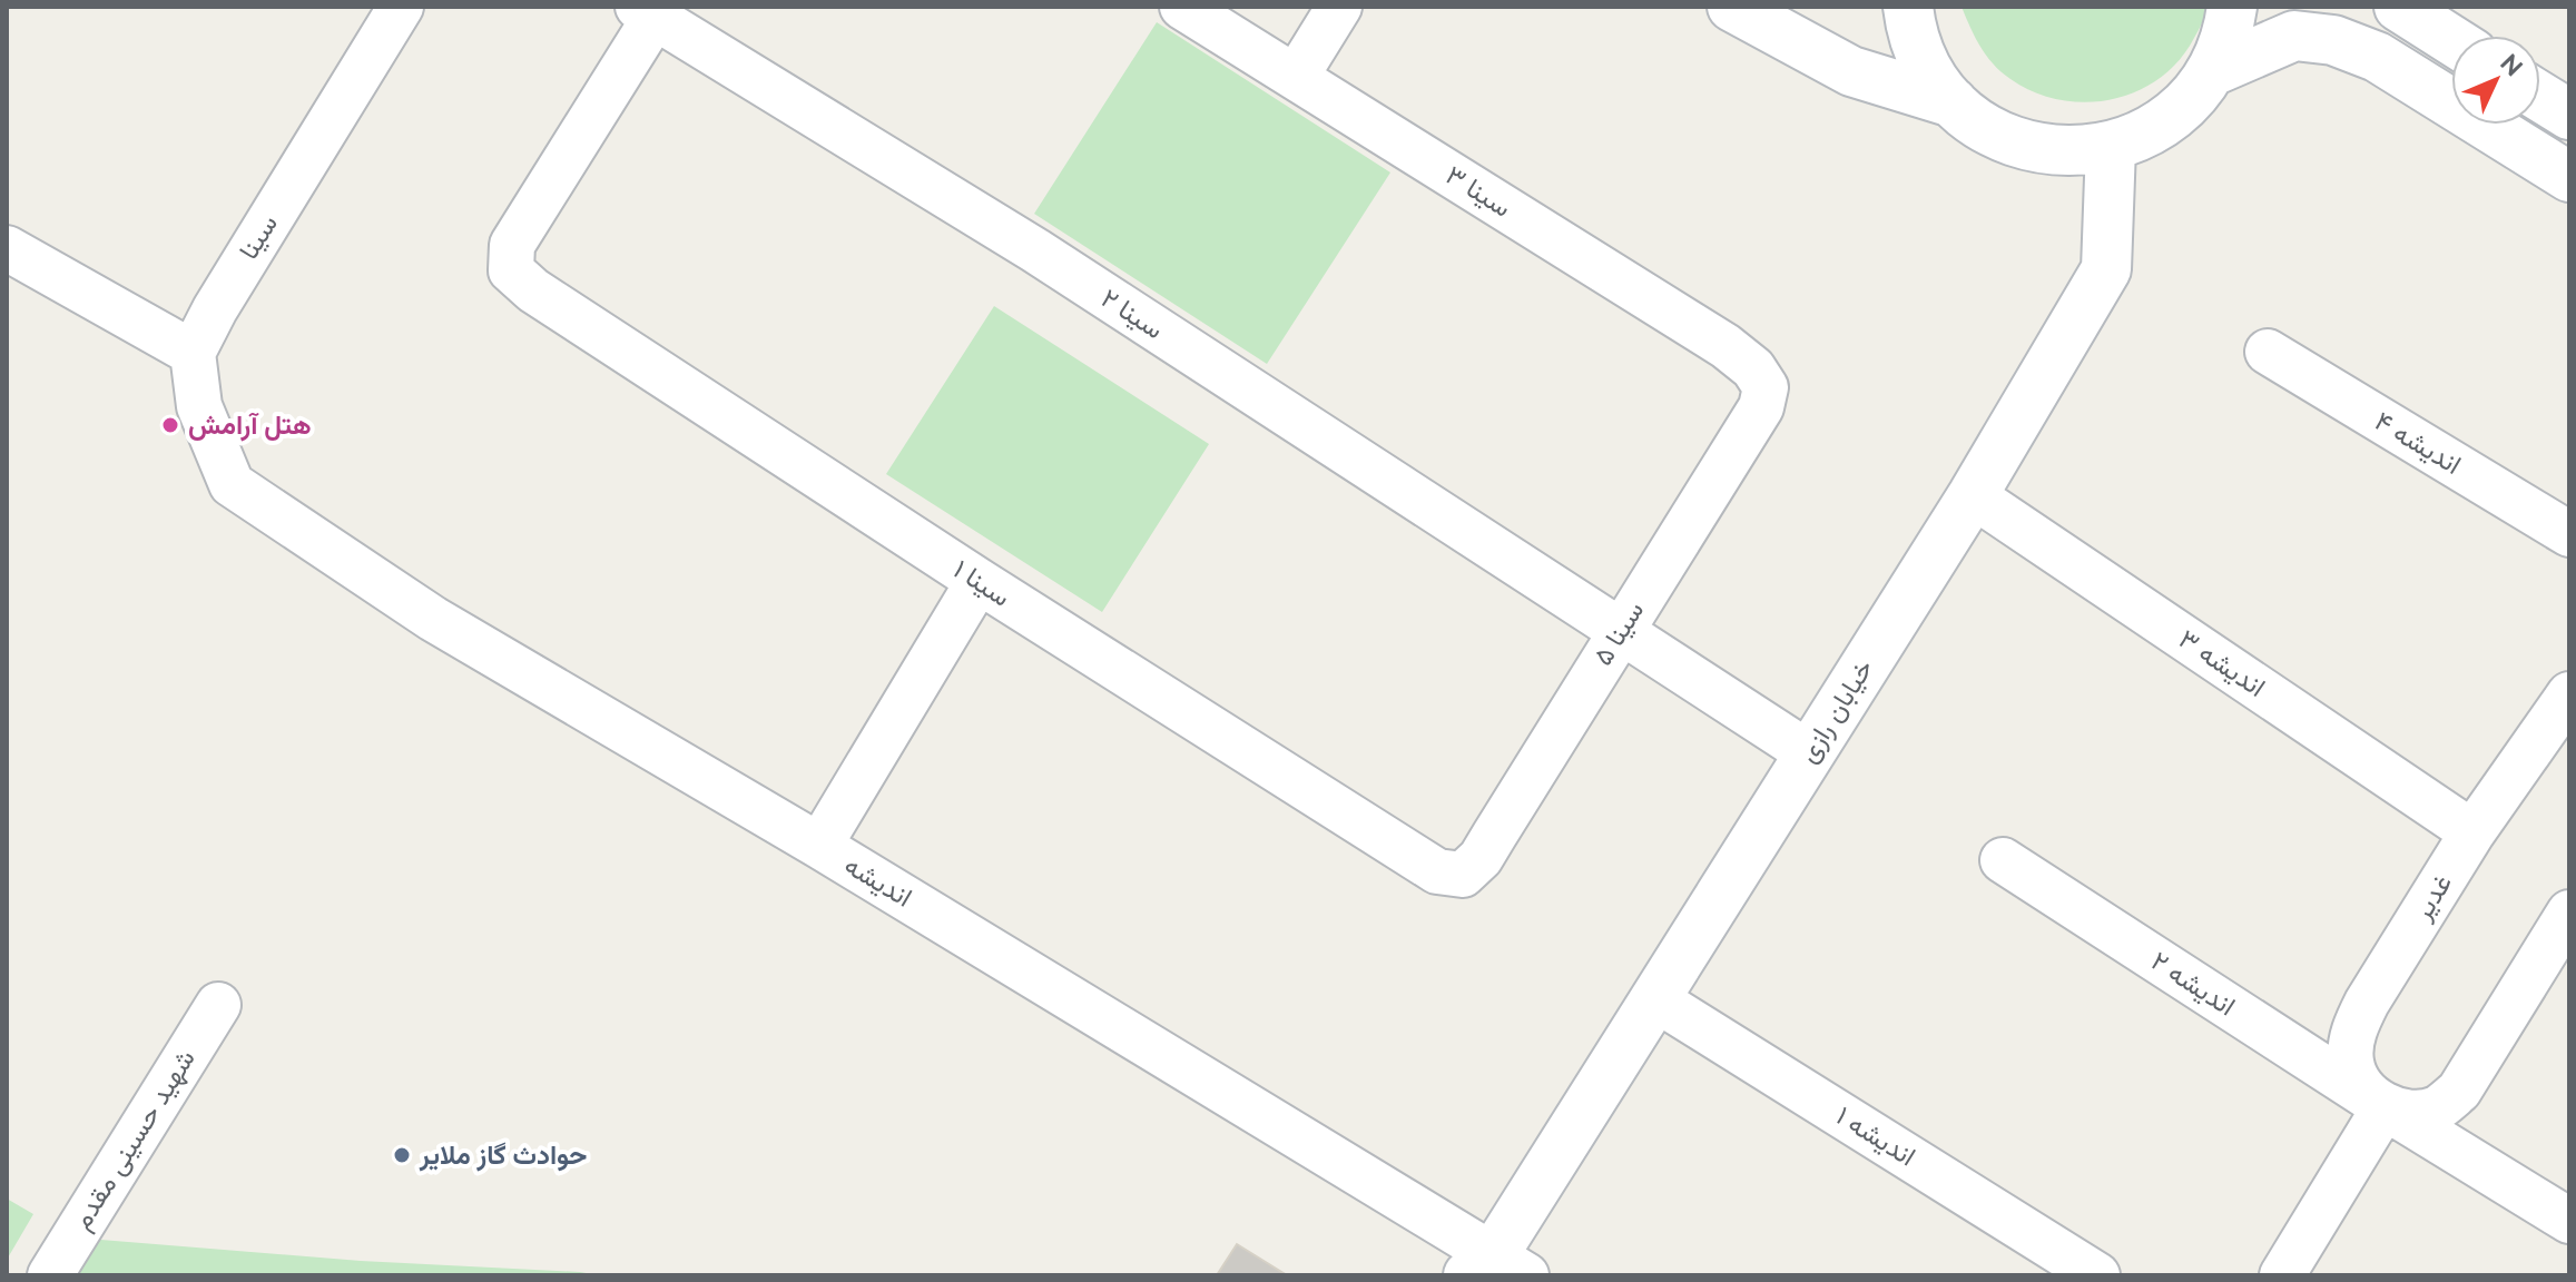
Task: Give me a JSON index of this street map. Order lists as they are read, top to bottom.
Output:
{
  "streets": {
    "main road": ["خیابان رازی"],
    "street": [
      "سینا ۳",
      "سینا",
      "سینا ۲",
      "اندیشه ۴",
      "سینا ۱",
      "سینا ۵",
      "اندیشه ۳",
      "اندیشه",
      "غدیر",
      "اندیشه ۲",
      "اندیشه ۱",
      "شهید حسینی مقدم"
    ]
  },
  "crossings": [
    ["سینا ۳", "سینا ۵"],
    ["سینا", "اندیشه"],
    ["سینا ۲", "سینا ۱"],
    ["سینا ۲", "سینا ۵"],
    ["سینا ۲", "خیابان رازی"],
    ["سینا ۱", "سینا ۵"],
    ["اندیشه ۳", "خیابان رازی"],
    ["اندیشه ۳", "غدیر"],
    ["خیابان رازی", "اندیشه"],
    ["خیابان رازی", "اندیشه ۱"],
    ["غدیر", "اندیشه ۲"]
  ],
  "places": ["هتل آرامش", "حوادث گاز ملایر"],
  "north": "top right"
}
